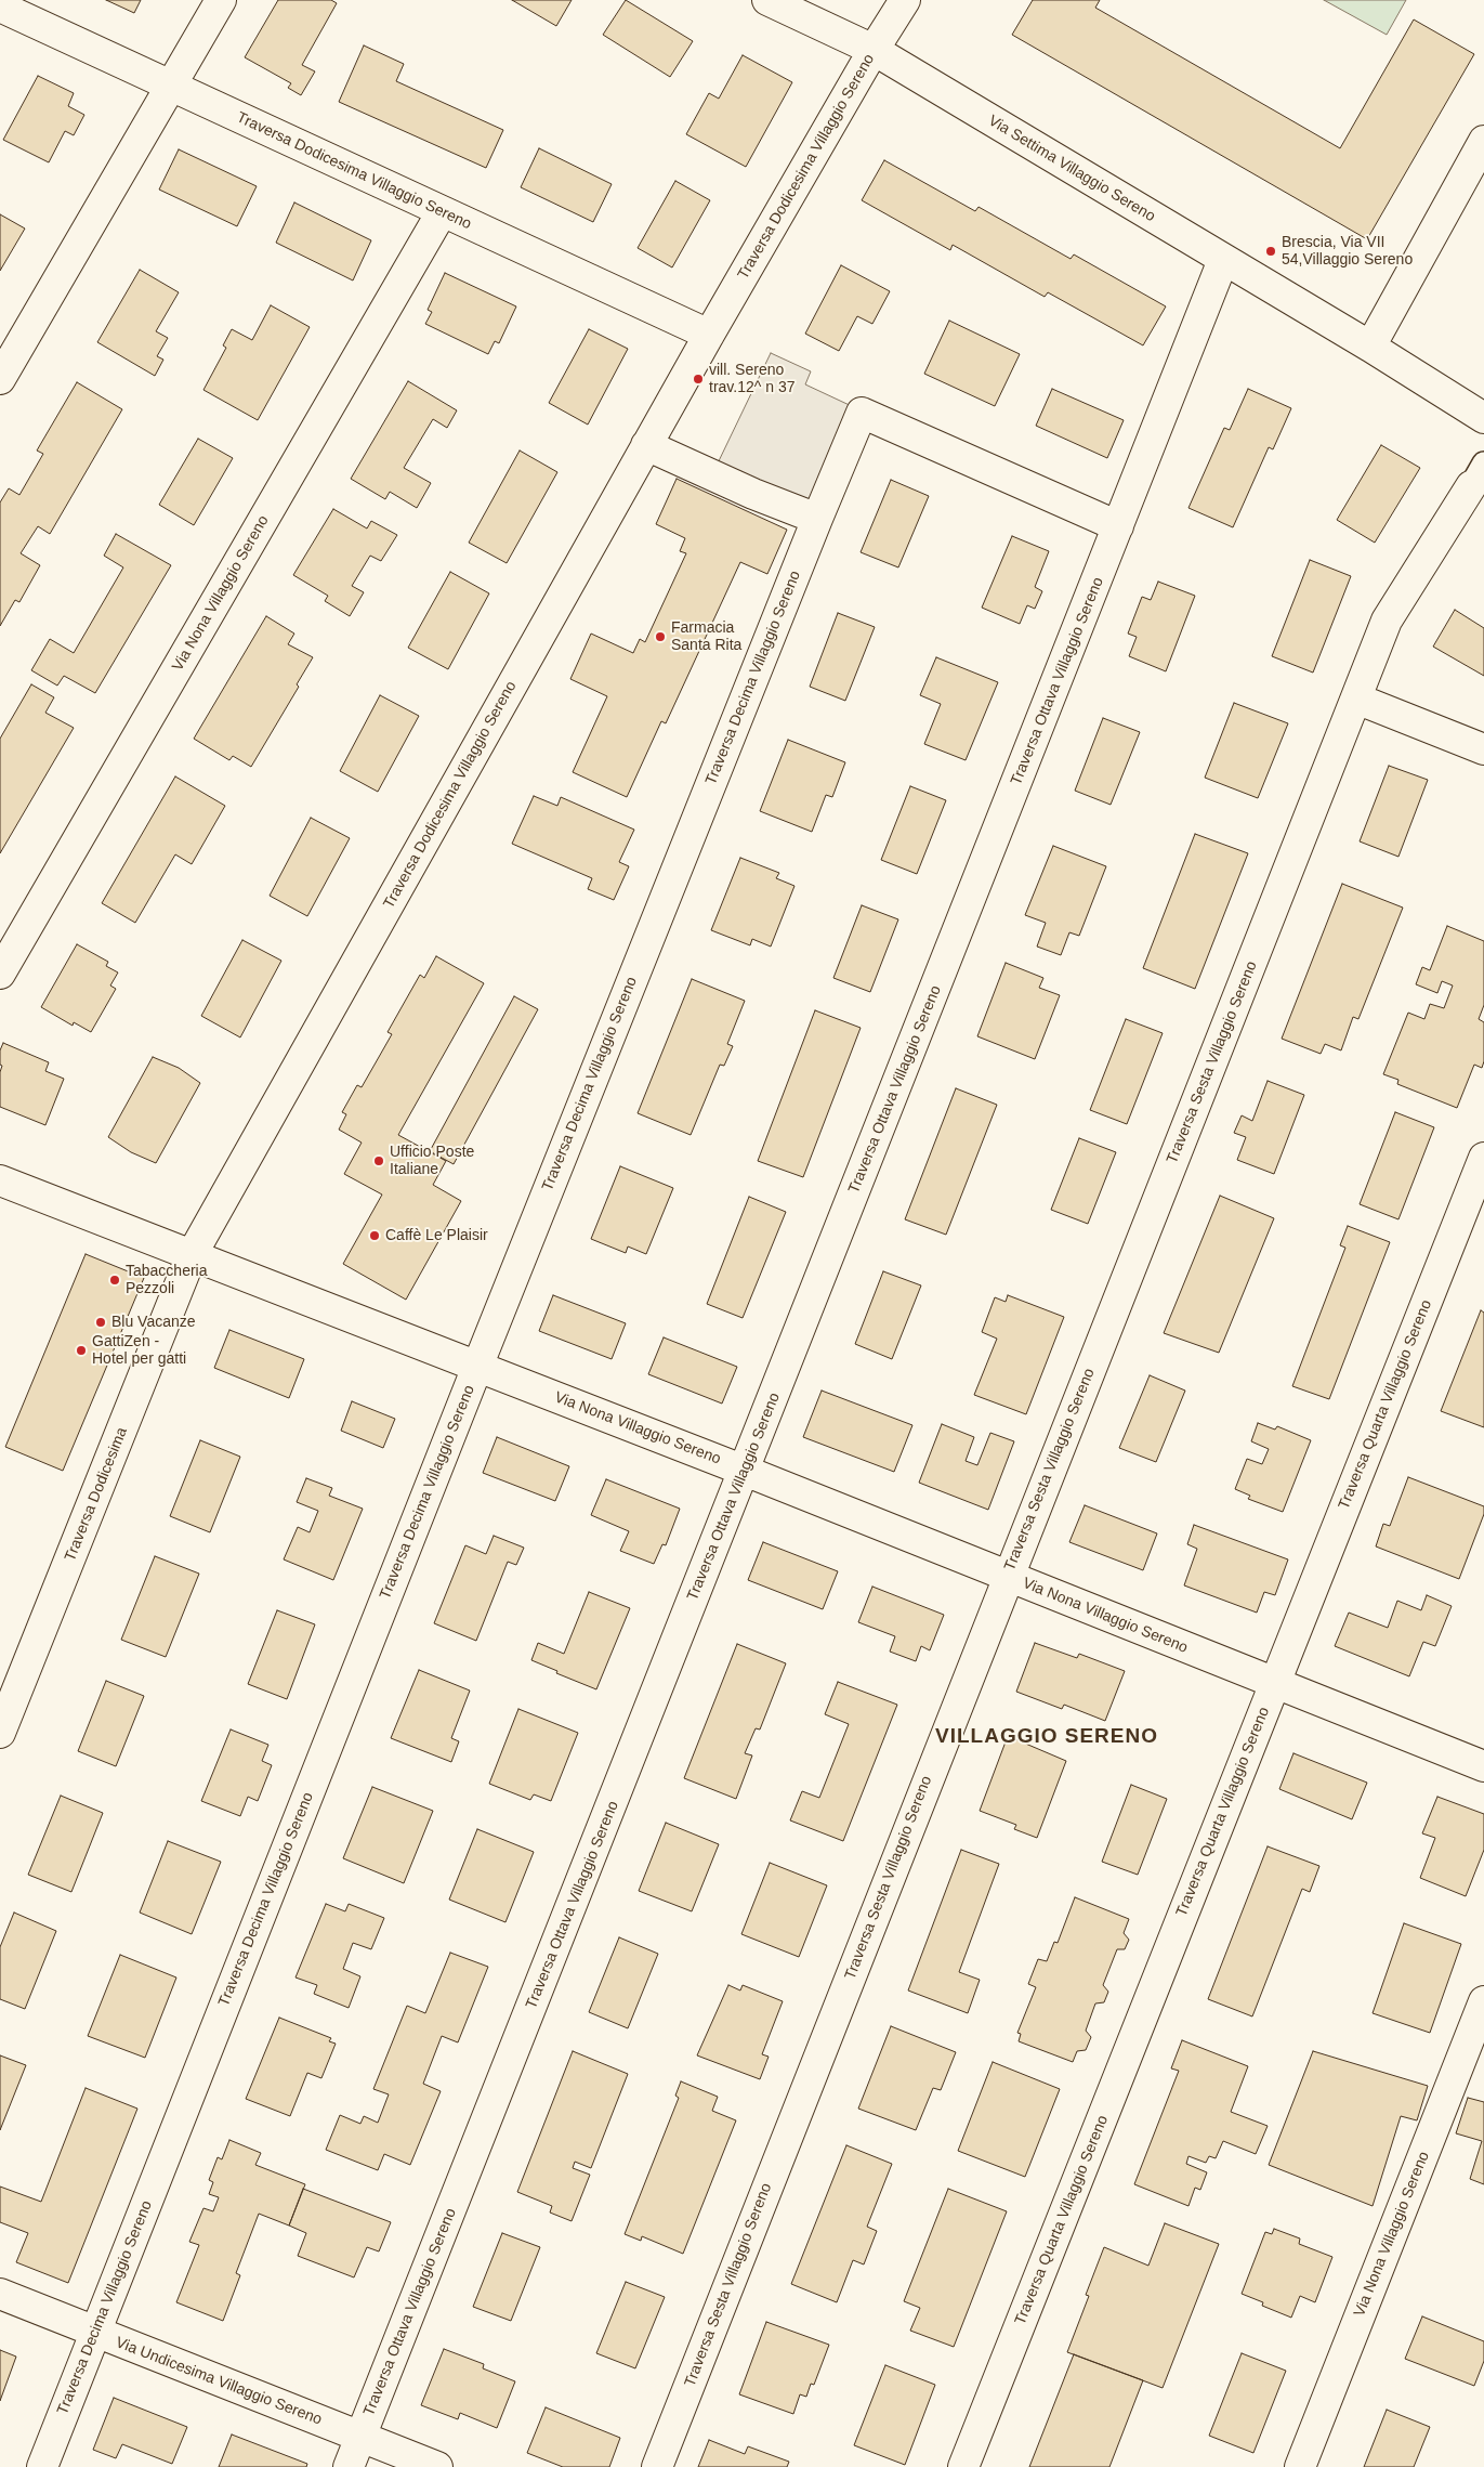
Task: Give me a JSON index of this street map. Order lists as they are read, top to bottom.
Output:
{
  "streets": {
    "street": [
      "Traversa Dodicesima Villaggio Sereno",
      "Via Settima Villaggio Sereno",
      "Via Nona Villaggio Sereno",
      "Traversa Decima Villaggio Sereno",
      "Traversa Ottava Villaggio Sereno",
      "Traversa Sesta Villaggio Sereno",
      "Traversa Quarta Villaggio Sereno",
      "Traversa Dodicesima",
      "Via Undicesima Villaggio Sereno"
    ]
  },
  "crossings": [
    ["Traversa Dodicesima Villaggio Sereno", "Via Settima Villaggio Sereno"],
    ["Traversa Dodicesima Villaggio Sereno", "Via Nona Villaggio Sereno"],
    ["Traversa Dodicesima Villaggio Sereno", "Traversa Dodicesima"],
    ["Via Settima Villaggio Sereno", "Traversa Ottava Villaggio Sereno"],
    ["Via Nona Villaggio Sereno", "Traversa Decima Villaggio Sereno"],
    ["Via Nona Villaggio Sereno", "Traversa Ottava Villaggio Sereno"],
    ["Via Nona Villaggio Sereno", "Traversa Sesta Villaggio Sereno"],
    ["Via Nona Villaggio Sereno", "Traversa Quarta Villaggio Sereno"],
    ["Via Nona Villaggio Sereno", "Traversa Dodicesima"],
    ["Traversa Decima Villaggio Sereno", "Traversa Ottava Villaggio Sereno"],
    ["Traversa Decima Villaggio Sereno", "Via Undicesima Villaggio Sereno"],
    ["Traversa Ottava Villaggio Sereno", "Via Undicesima Villaggio Sereno"]
  ],
  "districts": ["VILLAGGIO SERENO"],
  "places": [
    "Brescia, Via VII 54,Villaggio Sereno",
    "vill. Sereno trav.12^ n 37",
    "Farmacia Santa Rita",
    "Ufficio Poste Italiane",
    "Caffè Le Plaisir",
    "Tabaccheria Pezzoli",
    "Blu Vacanze",
    "GattiZen - Hotel per gatti"
  ]
}
